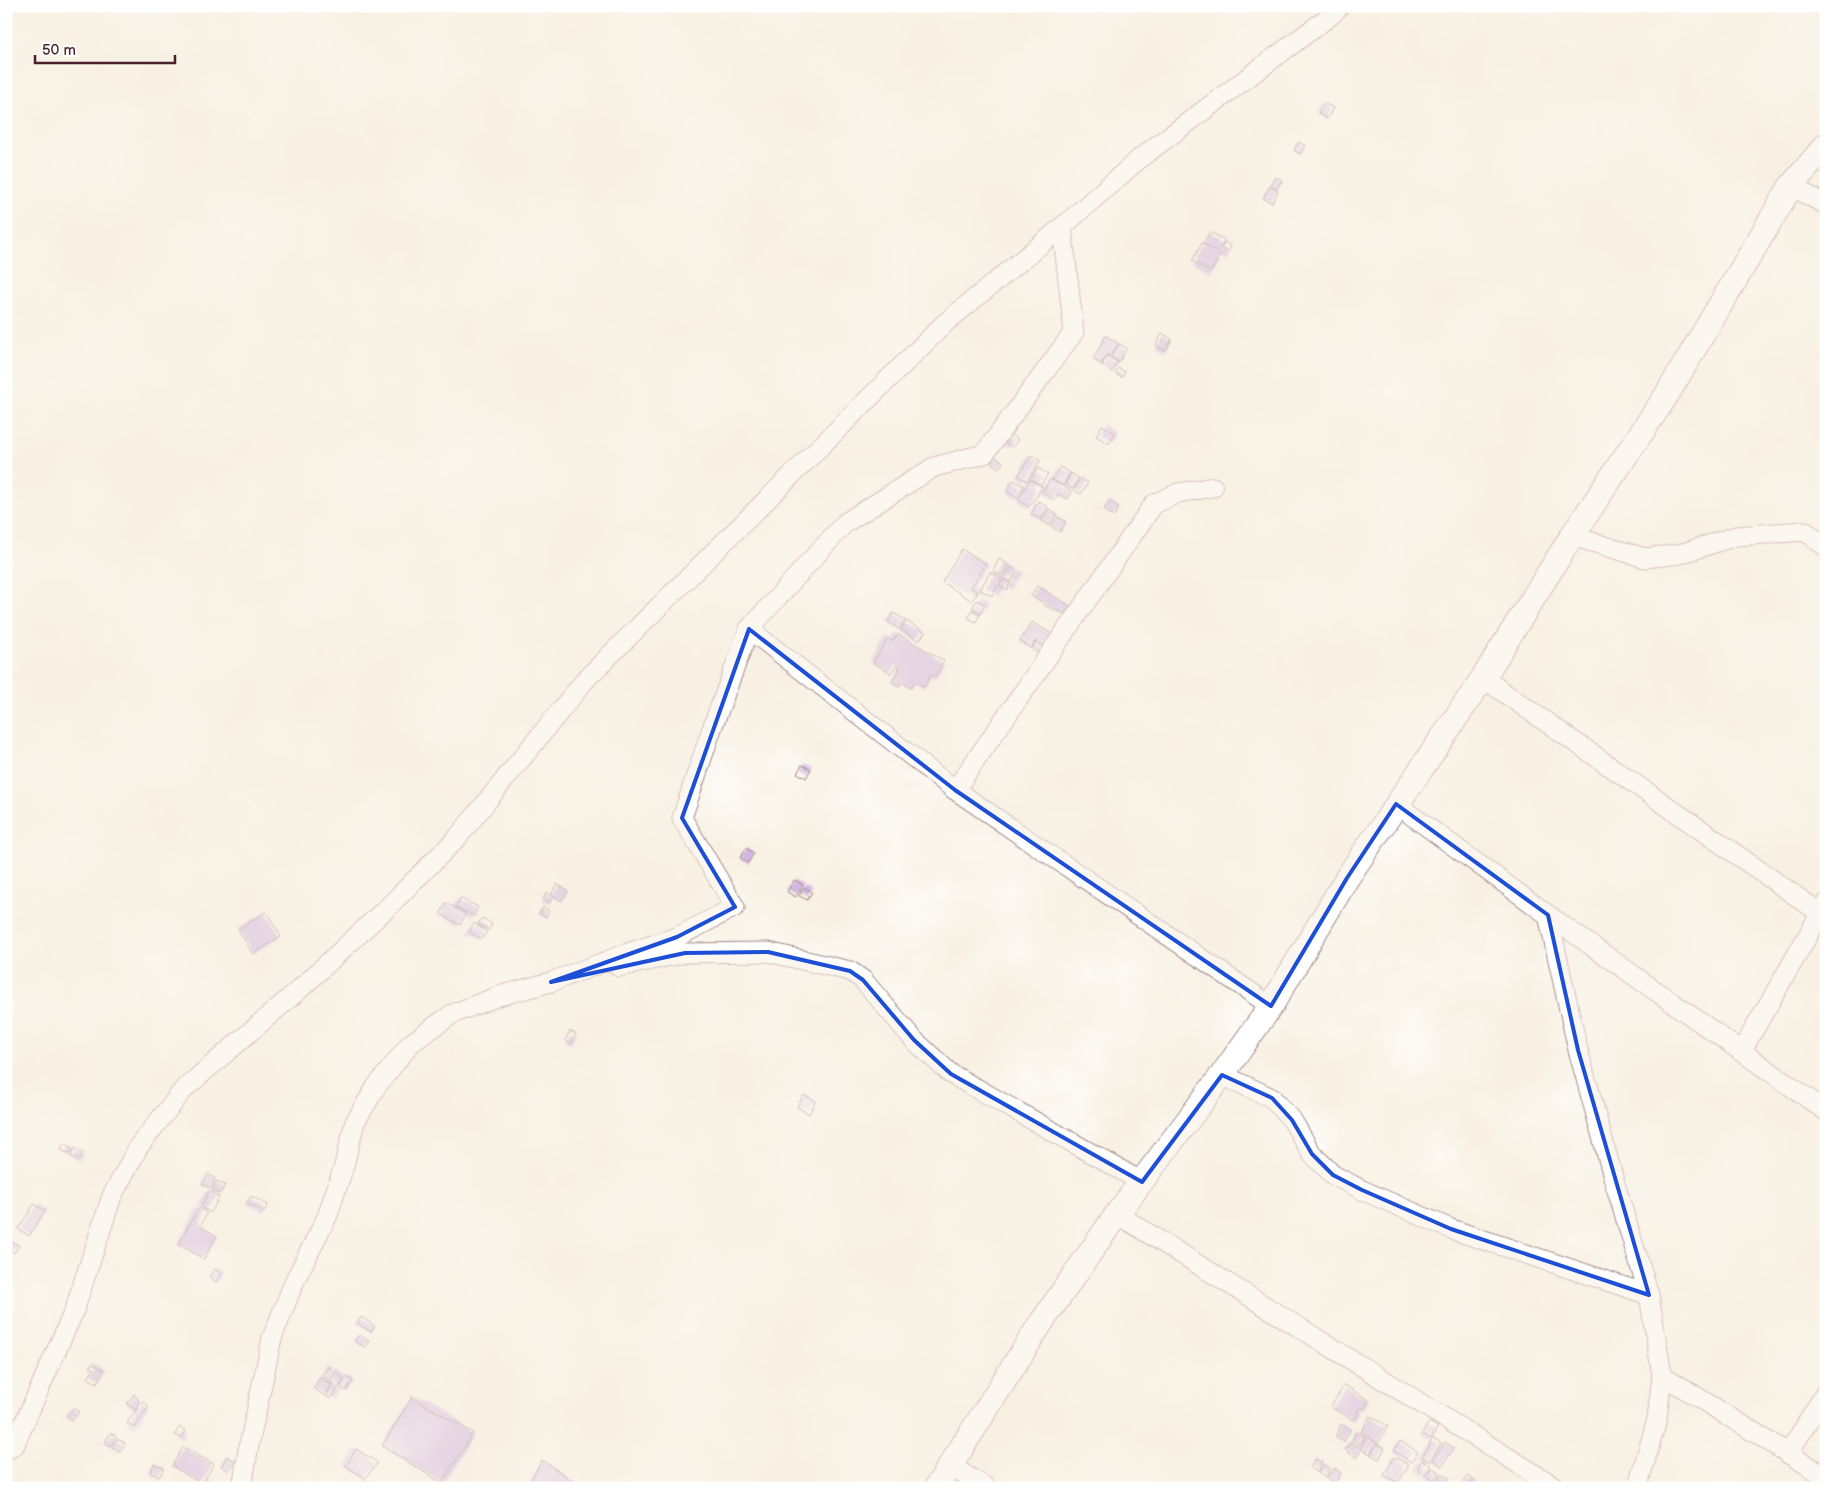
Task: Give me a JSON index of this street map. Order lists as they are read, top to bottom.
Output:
{
  "scale_bar": "50 m"
}
